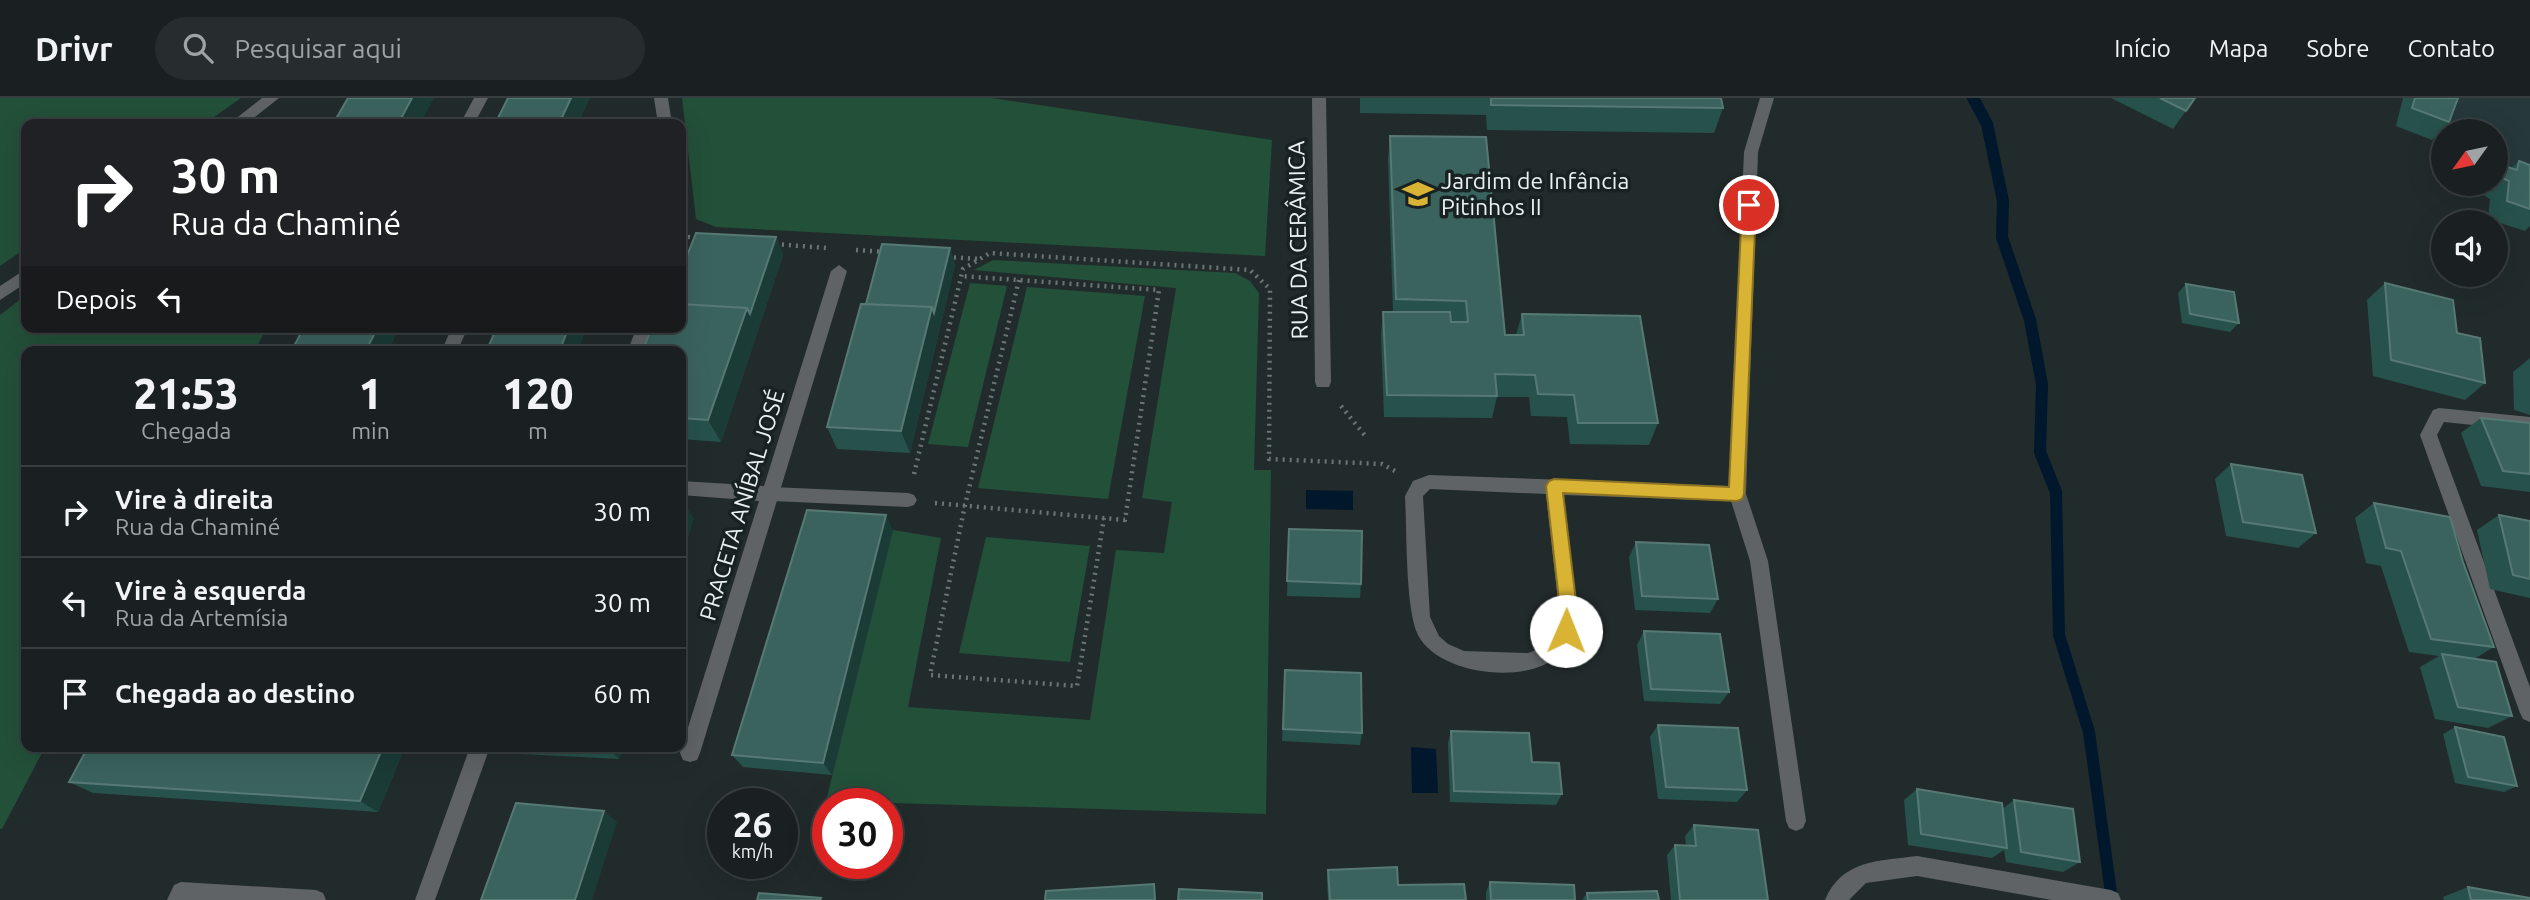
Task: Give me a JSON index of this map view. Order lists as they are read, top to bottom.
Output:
{
  "streets": {
    "street": ["RUA DA CERÂMICA", "PRACETA ANÍBAL JOSÉ"]
  },
  "places": {
    "school or university": ["Jardim de Infância Pitinhos II"]
  },
  "north": "bottom left",
  "page": {
    "header": "Drivr",
    "search": "Pesquisar aqui",
    "nav": [
      "Início",
      "Mapa",
      "Sobre",
      "Contato"
    ],
    "turn": ["30 m", "Rua da Chaminé"],
    "then": "Depois",
    "eta": [
      "21:53",
      "Chegada",
      "1",
      "min",
      "120",
      "m"
    ],
    "list": [
      {
        "name": "Vire à direita",
        "note": "Rua da Chaminé",
        "value": "30 m"
      },
      {
        "name": "Vire à esquerda",
        "note": "Rua da Artemísia",
        "value": "30 m"
      },
      {
        "name": "Chegada ao destino",
        "value": "60 m"
      }
    ],
    "speed": "26 km/h",
    "limit": "30"
  }
}
